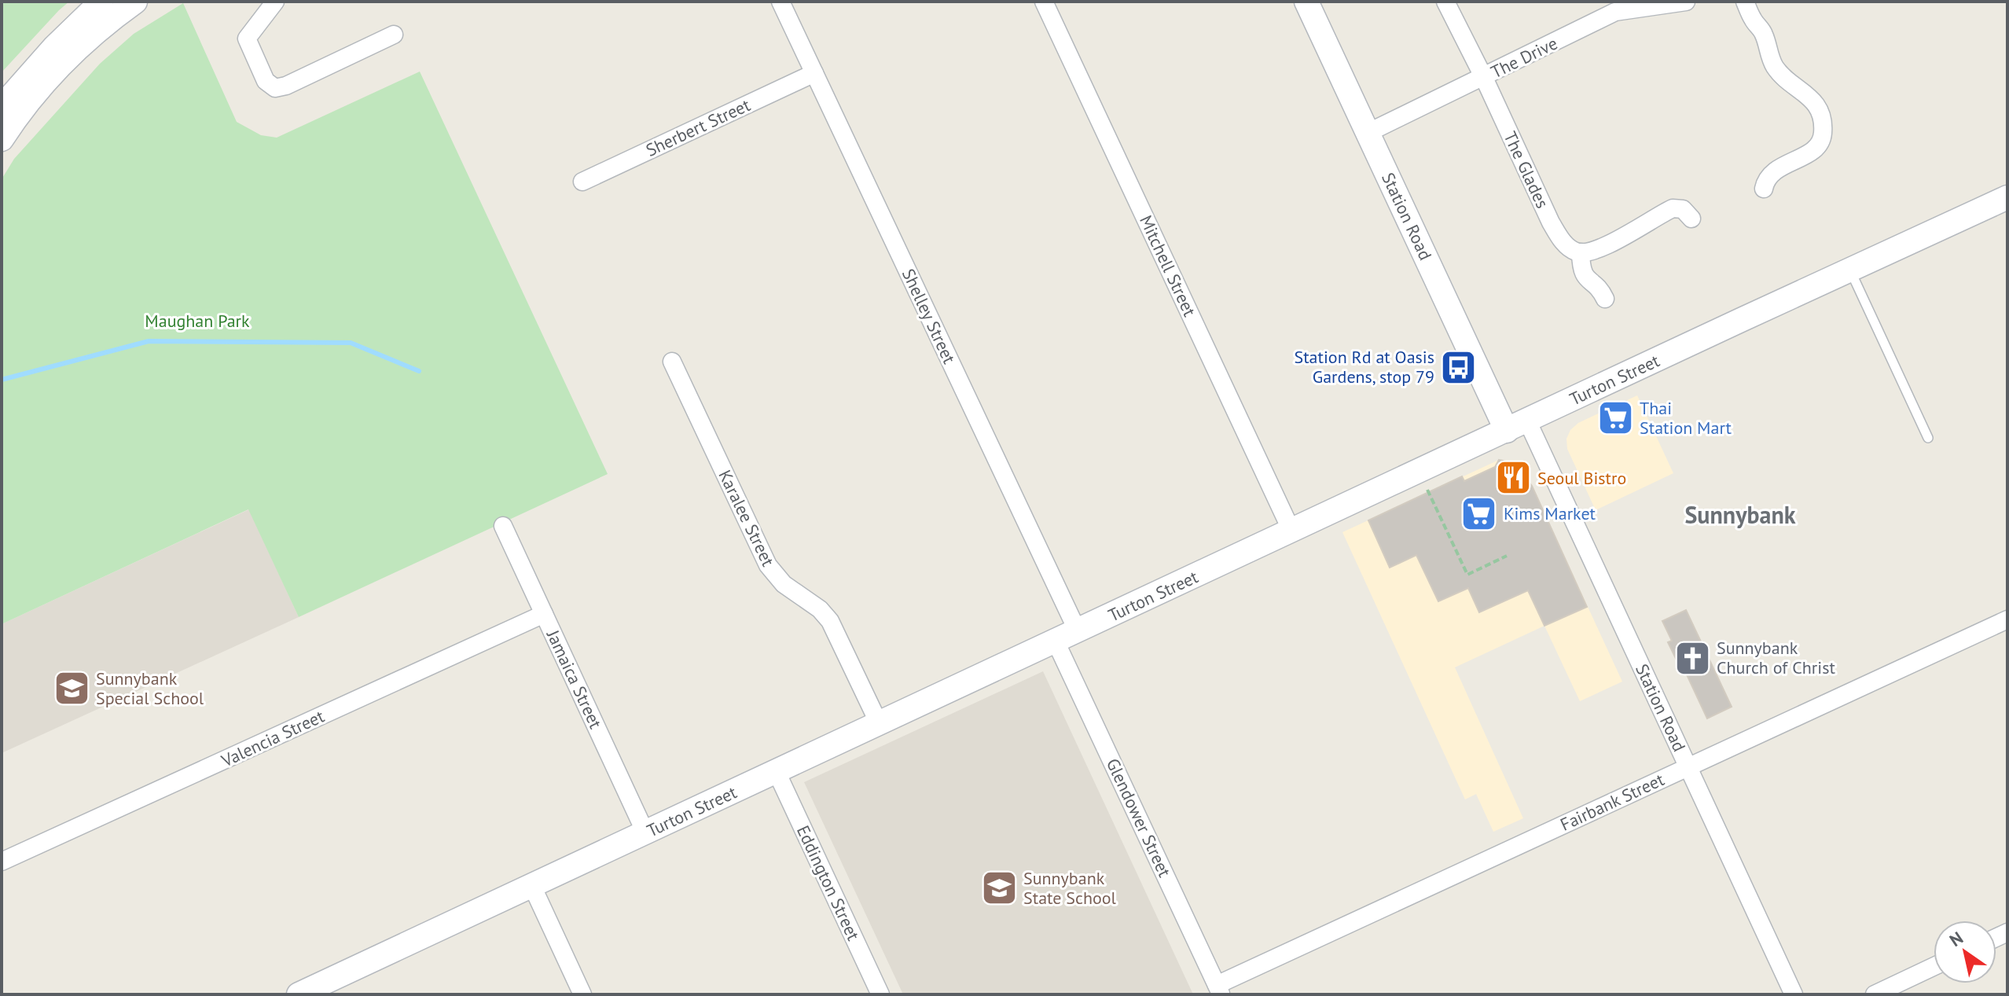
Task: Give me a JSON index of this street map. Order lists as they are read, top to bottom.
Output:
{
  "streets": {
    "street": [
      "The Drive",
      "Sherbert Street",
      "The Glades",
      "Station Road",
      "Mitchell Street",
      "Shelley Street",
      "Turton Street",
      "Karalee Street",
      "Jamaica Street",
      "Valencia Street",
      "Fairbank Street",
      "Glendower Street",
      "Eddington Street"
    ]
  },
  "crossings": [
    ["The Drive", "The Glades"],
    ["The Drive", "Station Road"],
    ["Sherbert Street", "Shelley Street"],
    ["Station Road", "Turton Street"],
    ["Station Road", "Fairbank Street"],
    ["Mitchell Street", "Turton Street"],
    ["Shelley Street", "Turton Street"],
    ["Turton Street", "Karalee Street"],
    ["Turton Street", "Jamaica Street"],
    ["Turton Street", "Glendower Street"],
    ["Turton Street", "Eddington Street"],
    ["Jamaica Street", "Valencia Street"],
    ["Fairbank Street", "Glendower Street"]
  ],
  "districts": ["Sunnybank"],
  "parks": ["Maughan Park"],
  "places": {
    "bus stop": ["Station Rd at Oasis Gardens, stop 79"],
    "supermarket": ["Thai Station Mart", "Kims Market"],
    "restaurant": ["Seoul Bistro"],
    "church": ["Sunnybank Church of Christ"],
    "school or university": ["Sunnybank Special School", "Sunnybank State School"]
  },
  "north": "top left"
}
